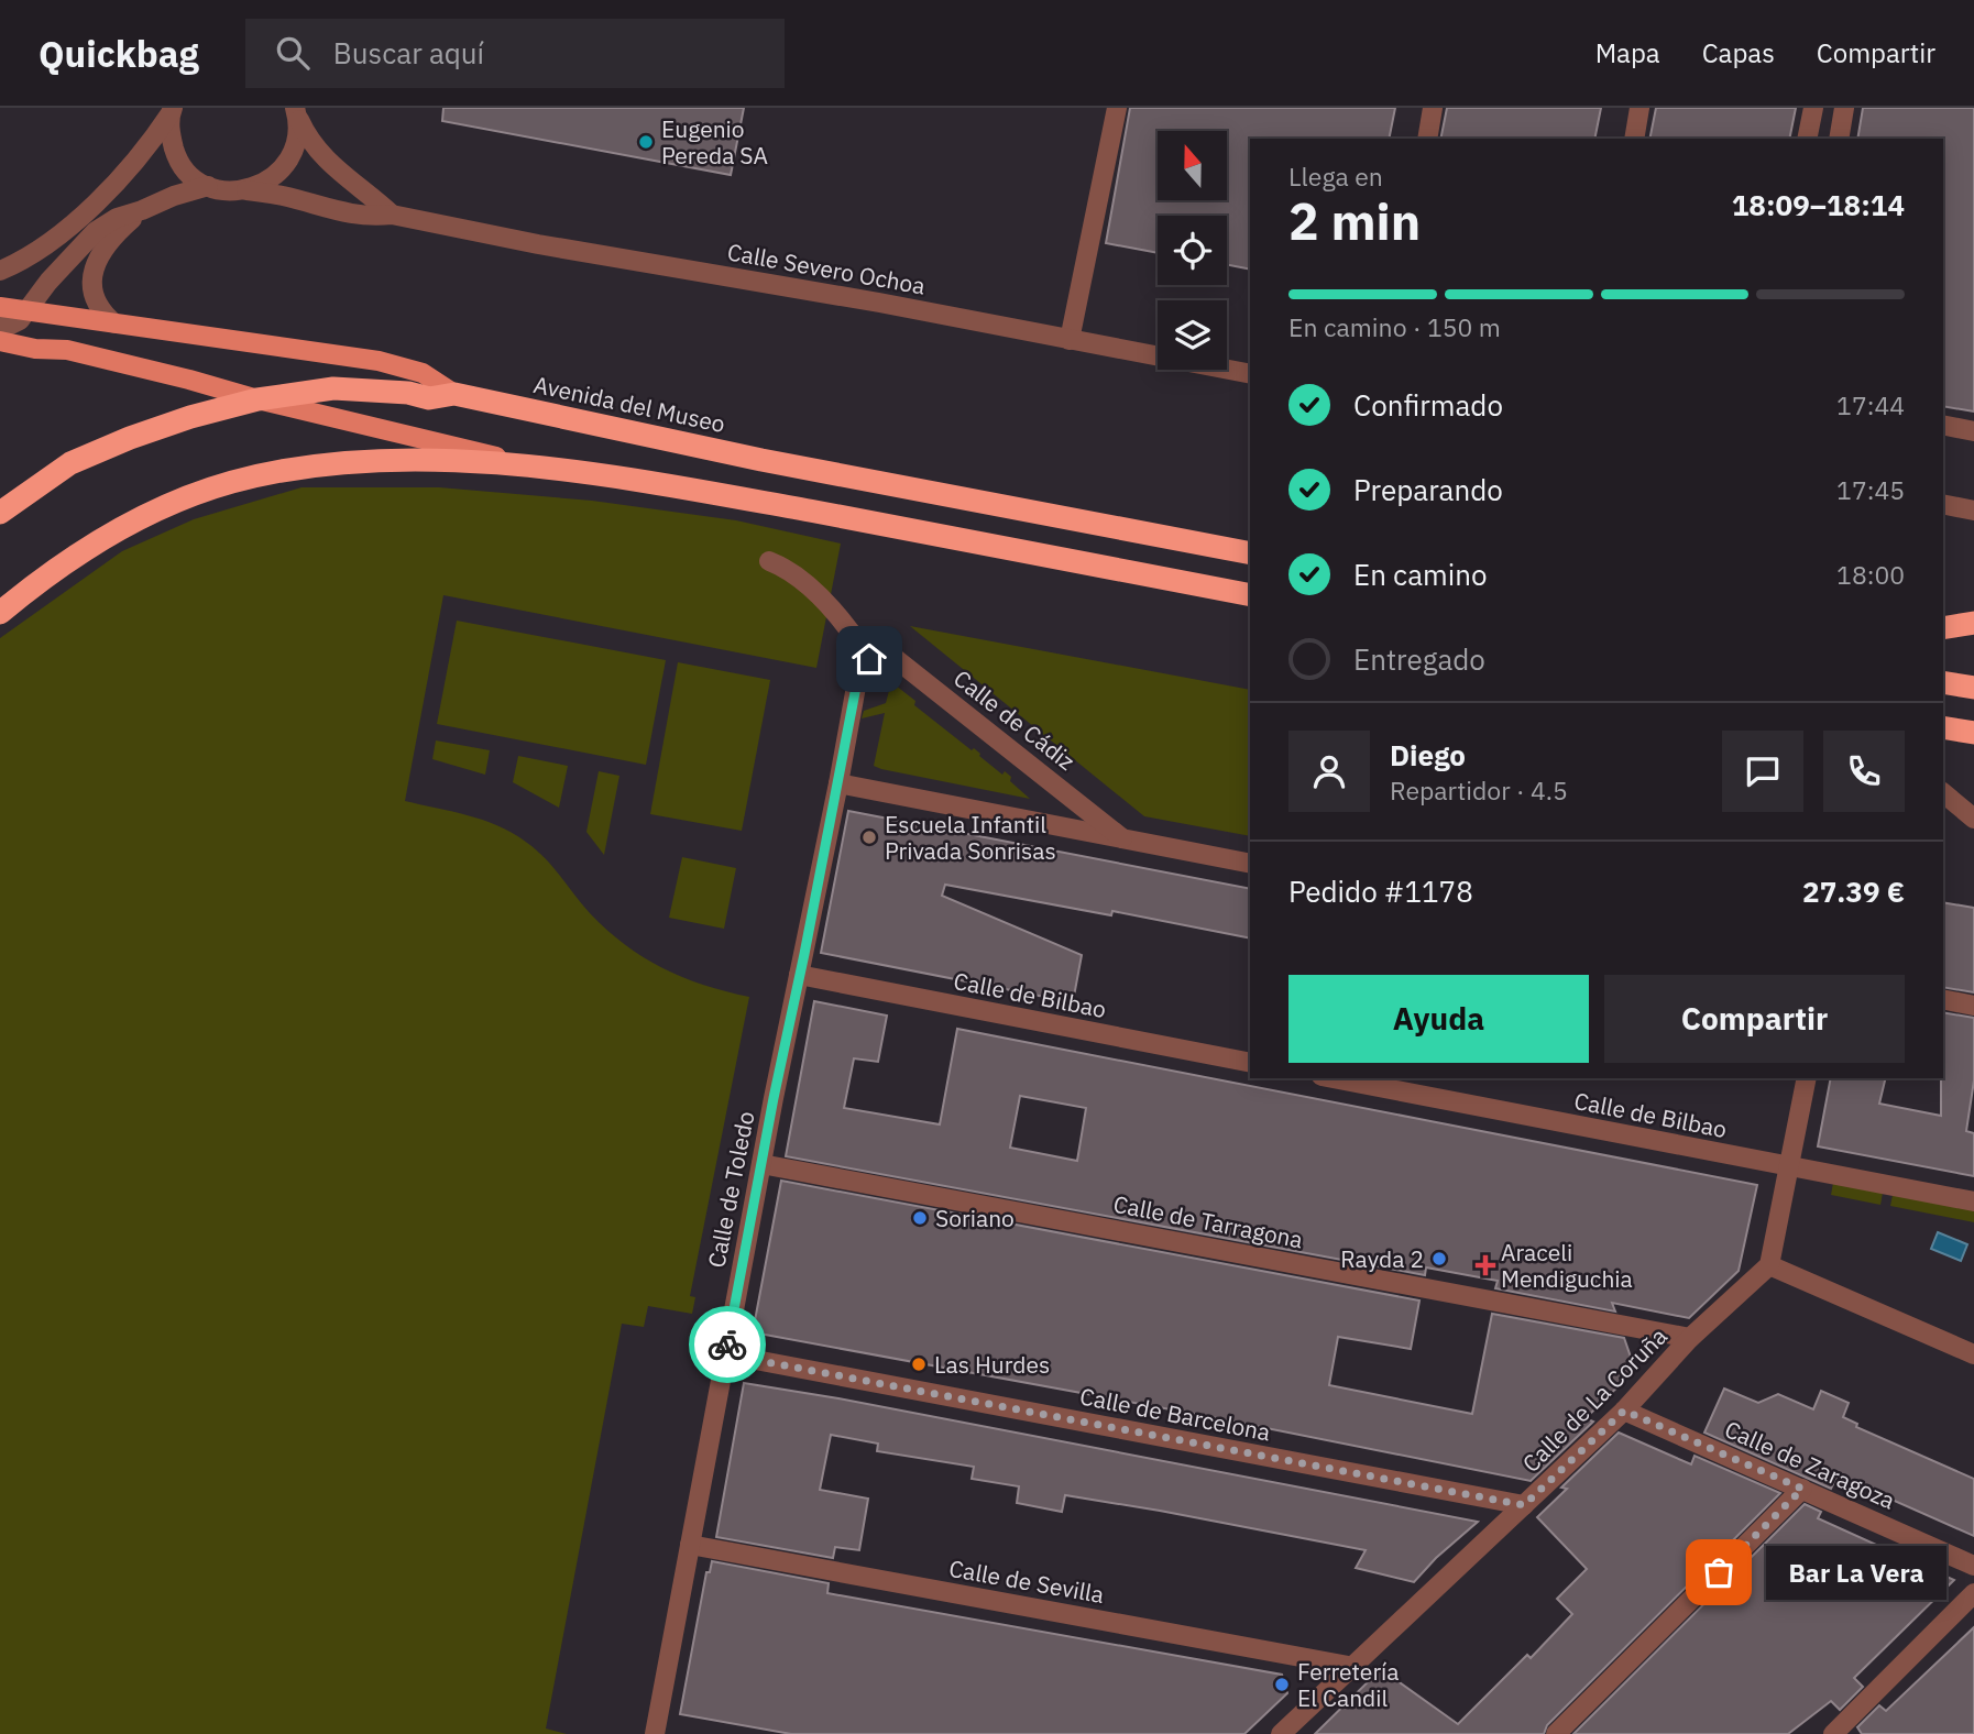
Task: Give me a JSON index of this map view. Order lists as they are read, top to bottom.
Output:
{
  "streets": {
    "highway": ["Avenida del Museo"],
    "street": [
      "Calle Severo Ochoa",
      "Calle de Cádiz",
      "Calle de Bilbao",
      "Calle de Toledo",
      "Calle de Tarragona",
      "Calle de La Coruña",
      "Calle de Barcelona",
      "Calle de Zaragoza",
      "Calle de Sevilla"
    ]
  },
  "crossings": [
    ["Calle de Cádiz", "Calle de Toledo"],
    ["Calle de Bilbao", "Calle de Toledo"],
    ["Calle de Toledo", "Calle de Tarragona"],
    ["Calle de Toledo", "Calle de Barcelona"],
    ["Calle de Toledo", "Calle de Sevilla"],
    ["Calle de Tarragona", "Calle de La Coruña"],
    ["Calle de La Coruña", "Calle de Barcelona"],
    ["Calle de La Coruña", "Calle de Zaragoza"],
    ["Calle de La Coruña", "Calle de Sevilla"]
  ],
  "places": {
    "other": [
      "Eugenio Pereda SA",
      "Escuela Infantil Privada Sonrisas",
      "Soriano",
      "Rayda 2",
      "Las Hurdes",
      "Bar La Vera",
      "Ferretería El Candil"
    ],
    "health": ["Araceli Mendiguchia"]
  },
  "north": "top",
  "page": {
    "header": "Quickbag",
    "search": "Buscar aquí",
    "nav": ["Mapa", "Capas", "Compartir"],
    "heading": ["2 min", "Llega en", "18:09–18:14"],
    "panel": [
      "Diego",
      "Repartidor · 4.5",
      "Pedido #1178",
      "27.39 €"
    ],
    "bar": "En camino · 150 m",
    "list": [
      ["Confirmado", "17:44"],
      ["Preparando", "17:45"],
      ["En camino", "18:00"],
      "Entregado"
    ],
    "buttons": ["Ayuda", "Compartir"],
    "bubble": "Bar La Vera"
  }
}
